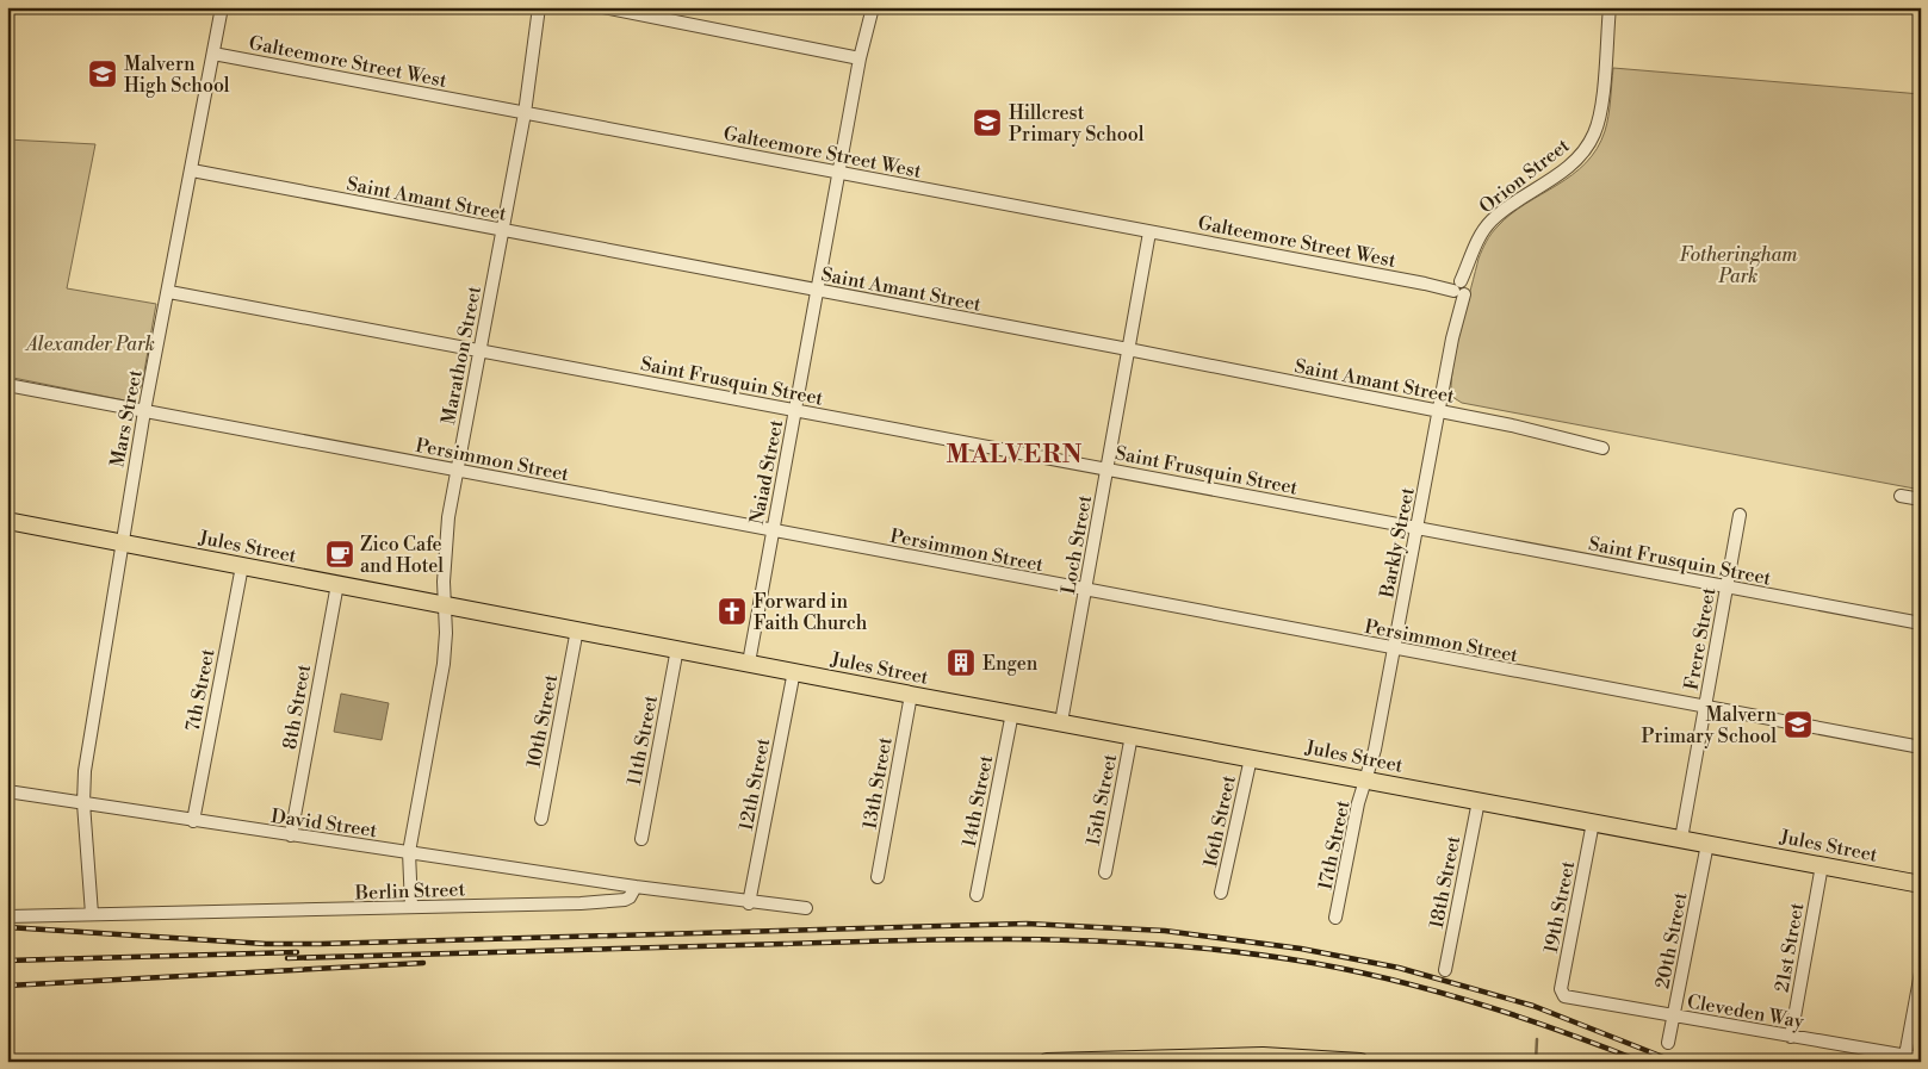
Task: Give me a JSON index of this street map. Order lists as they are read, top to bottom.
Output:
{
  "streets": {
    "main road": ["Jules Street"],
    "street": [
      "Galteemore Street West",
      "Orion Street",
      "Saint Amant Street",
      "Marathon Street",
      "Saint Frusquin Street",
      "Mars Street",
      "Persimmon Street",
      "Naiad Street",
      "Barkly Street",
      "Loch Street",
      "Frere Street",
      "7th Street",
      "8th Street",
      "10th Street",
      "11th Street",
      "13th Street",
      "12th Street",
      "15th Street",
      "14th Street",
      "16th Street",
      "David Street",
      "17th Street",
      "18th Street",
      "Berlin Street",
      "19th Street",
      "20th Street",
      "21st Street",
      "Cleveden Way"
    ]
  },
  "crossings": [
    ["Galteemore Street West", "Orion Street"],
    ["Galteemore Street West", "Marathon Street"],
    ["Galteemore Street West", "Mars Street"],
    ["Galteemore Street West", "Naiad Street"],
    ["Galteemore Street West", "Barkly Street"],
    ["Galteemore Street West", "Loch Street"],
    ["Orion Street", "Barkly Street"],
    ["Saint Amant Street", "Marathon Street"],
    ["Saint Amant Street", "Mars Street"],
    ["Saint Amant Street", "Naiad Street"],
    ["Saint Amant Street", "Barkly Street"],
    ["Saint Amant Street", "Loch Street"],
    ["Marathon Street", "Saint Frusquin Street"],
    ["Marathon Street", "Persimmon Street"],
    ["Marathon Street", "Jules Street"],
    ["Marathon Street", "David Street"],
    ["Marathon Street", "Berlin Street"],
    ["Saint Frusquin Street", "Mars Street"],
    ["Saint Frusquin Street", "Naiad Street"],
    ["Saint Frusquin Street", "Barkly Street"],
    ["Saint Frusquin Street", "Loch Street"],
    ["Saint Frusquin Street", "Frere Street"],
    ["Mars Street", "Persimmon Street"],
    ["Mars Street", "Jules Street"],
    ["Mars Street", "David Street"],
    ["Mars Street", "Berlin Street"],
    ["Persimmon Street", "Naiad Street"],
    ["Persimmon Street", "Barkly Street"],
    ["Persimmon Street", "Loch Street"],
    ["Persimmon Street", "Frere Street"],
    ["Naiad Street", "Jules Street"],
    ["Barkly Street", "Jules Street"],
    ["Barkly Street", "17th Street"],
    ["Loch Street", "Jules Street"],
    ["Jules Street", "Frere Street"],
    ["Jules Street", "7th Street"],
    ["Jules Street", "8th Street"],
    ["Jules Street", "10th Street"],
    ["Jules Street", "11th Street"],
    ["Jules Street", "13th Street"],
    ["Jules Street", "12th Street"],
    ["Jules Street", "15th Street"],
    ["Jules Street", "14th Street"],
    ["Jules Street", "16th Street"],
    ["Jules Street", "17th Street"],
    ["Jules Street", "18th Street"],
    ["Jules Street", "19th Street"],
    ["Jules Street", "20th Street"],
    ["Jules Street", "21st Street"],
    ["7th Street", "David Street"],
    ["8th Street", "David Street"],
    ["David Street", "Berlin Street"],
    ["19th Street", "Cleveden Way"],
    ["20th Street", "Cleveden Way"],
    ["21st Street", "Cleveden Way"]
  ],
  "districts": ["MALVERN"],
  "parks": ["Fotheringham Park", "Alexander Park"],
  "places": {
    "school or university": ["Malvern High School", "Hillcrest Primary School", "Malvern Primary School"],
    "cafe": ["Zico Cafe and Hotel"],
    "church": ["Forward in Faith Church"],
    "building": ["Engen"]
  }
}
